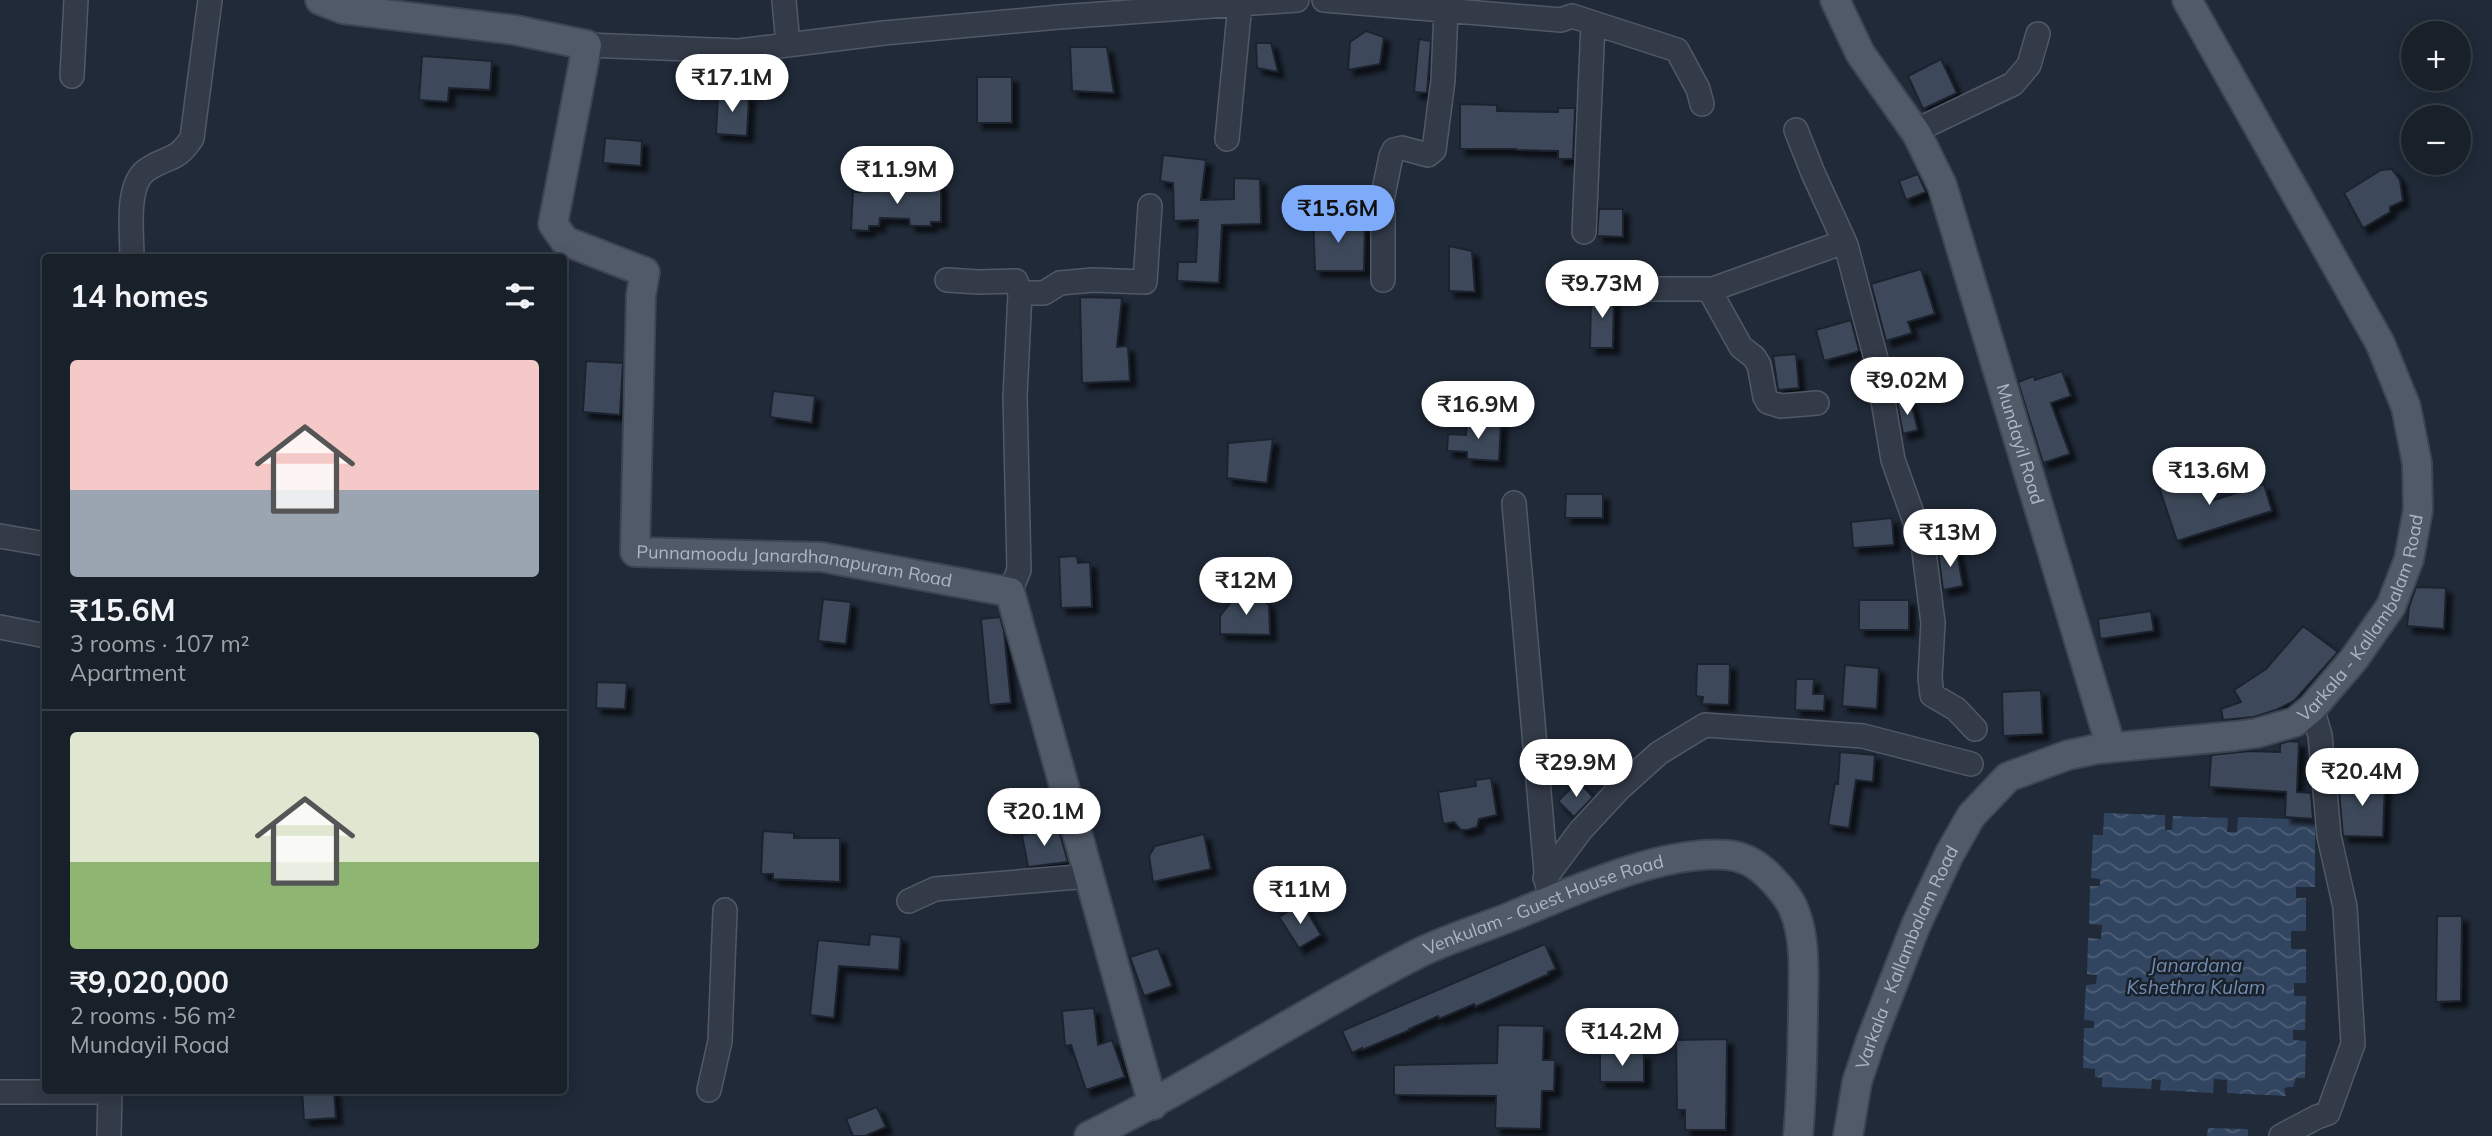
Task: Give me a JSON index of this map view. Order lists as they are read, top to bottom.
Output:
{
  "streets": {
    "main road": [
      "Mundayil Road",
      "Punnamoodu Janardhanapuram Road",
      "Varkala - Kallambalam Road",
      "Venkulam - Guest House Road"
    ]
  },
  "crossings": [
    ["Mundayil Road", "Varkala - Kallambalam Road"]
  ],
  "water": ["Janardana Kshethra Kulam"],
  "page": {
    "map_buttons": ["+", "−"],
    "price": [
      "₹17.1M",
      "₹11.9M",
      "₹15.6M",
      "₹9.73M",
      "₹9.02M",
      "₹16.9M",
      "₹13.6M",
      "₹13M",
      "₹12M",
      "₹29.9M",
      "₹20.4M",
      "₹20.1M",
      "₹11M",
      "₹14.2M"
    ],
    "heading": "14 homes",
    "list": [
      {
        "name": "₹15.6M",
        "note": "3 rooms · 107 m² · Apartment"
      },
      {
        "name": "₹9,020,000",
        "note": "2 rooms · 56 m² · Mundayil Road"
      }
    ]
  }
}
